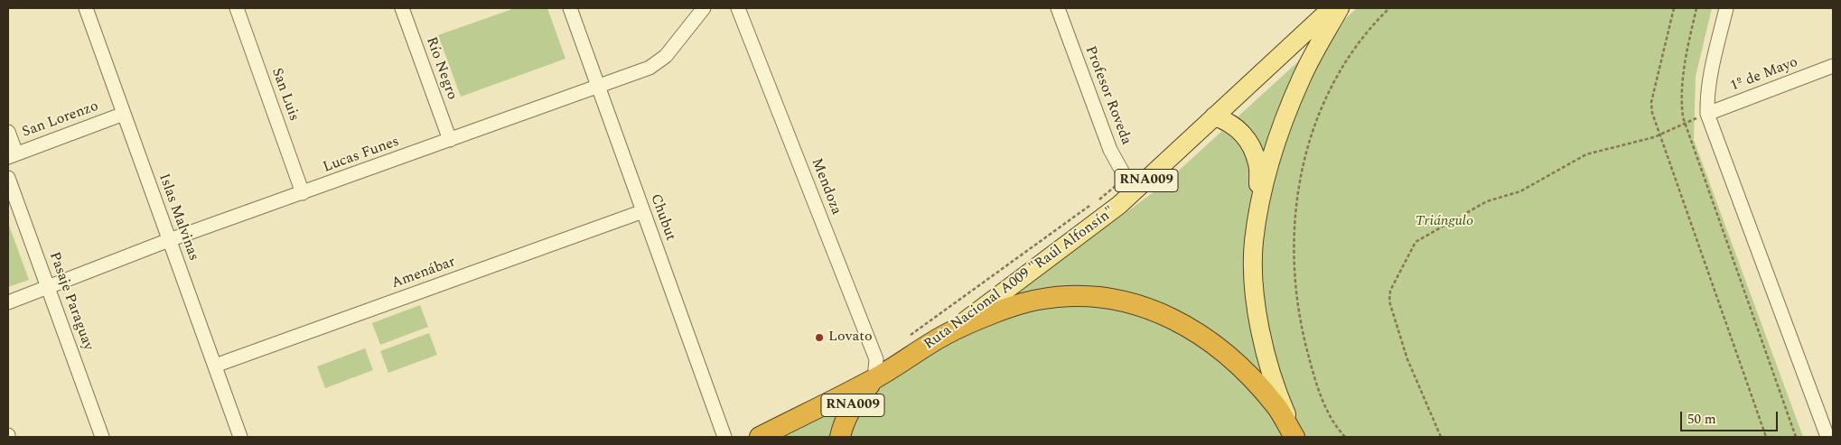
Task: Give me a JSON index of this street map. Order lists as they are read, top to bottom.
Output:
{
  "streets": {
    "highway": ["RNA009", "Ruta Nacional A009 \"Raúl Alfonsín\""],
    "street": [
      "Río Negro",
      "1º de Mayo",
      "San Luis",
      "Profesor Roveda",
      "San Lorenzo",
      "Lucas Funes",
      "Mendoza",
      "Islas Malvinas",
      "Chubut",
      "Amenábar",
      "Pasaje Paraguay"
    ]
  },
  "crossings": [
    ["Río Negro", "Lucas Funes"],
    ["San Luis", "Lucas Funes"],
    ["Profesor Roveda", "Ruta Nacional A009 \"Raúl Alfonsín\""],
    ["San Lorenzo", "Islas Malvinas"],
    ["Lucas Funes", "Islas Malvinas"],
    ["Lucas Funes", "Chubut"],
    ["Lucas Funes", "Pasaje Paraguay"],
    ["RNA009", "Mendoza"],
    ["RNA009", "Ruta Nacional A009 \"Raúl Alfonsín\""],
    ["Mendoza", "Ruta Nacional A009 \"Raúl Alfonsín\""],
    ["Islas Malvinas", "Amenábar"],
    ["Chubut", "Amenábar"]
  ],
  "parks": ["Triángulo"],
  "places": ["Lovato"],
  "scale_bar": "50 m"
}
